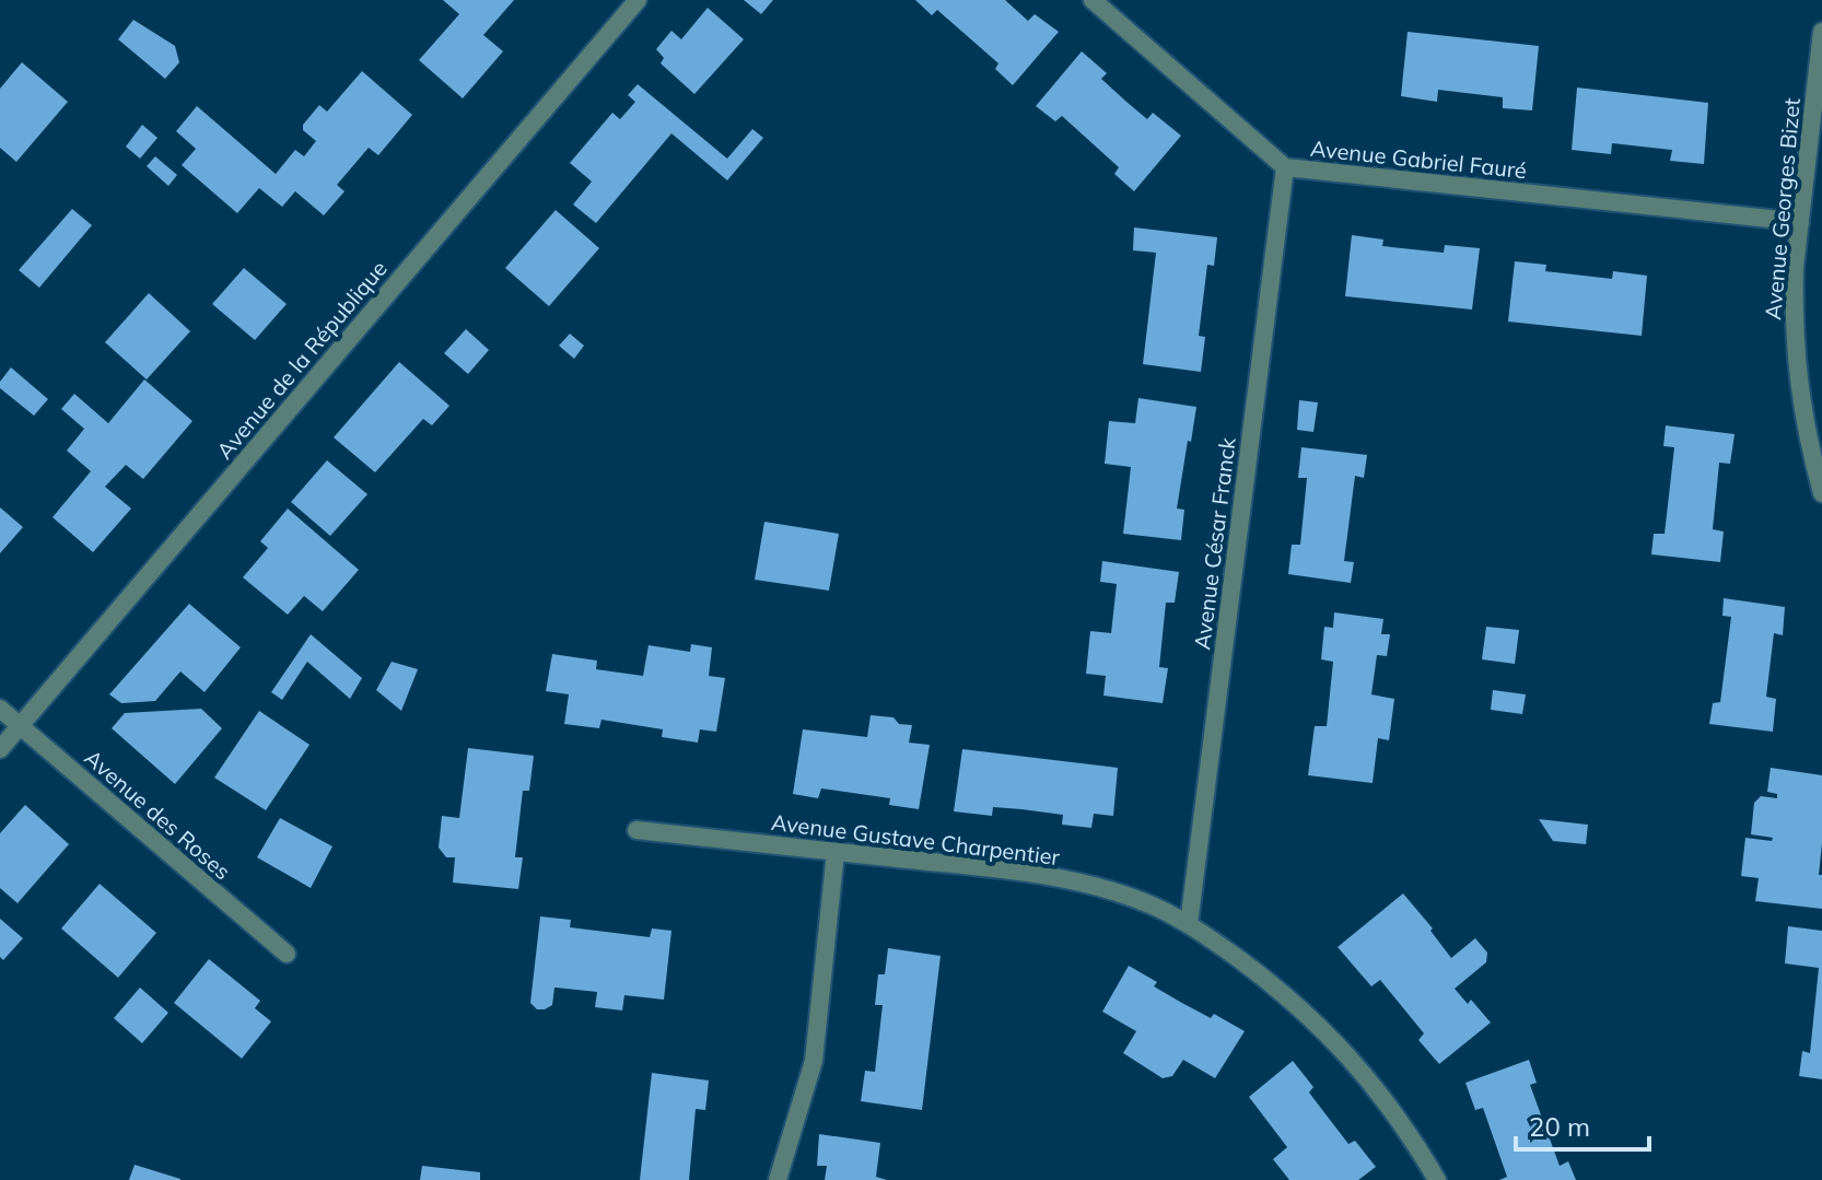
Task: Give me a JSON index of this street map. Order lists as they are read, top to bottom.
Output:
{
  "streets": {
    "street": [
      "Avenue Gabriel Fauré",
      "Avenue Georges Bizet",
      "Avenue de la République",
      "Avenue César Franck",
      "Avenue des Roses",
      "Avenue Gustave Charpentier"
    ]
  },
  "crossings": [
    ["Avenue Gabriel Fauré", "Avenue Georges Bizet"],
    ["Avenue Gabriel Fauré", "Avenue César Franck"],
    ["Avenue de la République", "Avenue des Roses"],
    ["Avenue César Franck", "Avenue Gustave Charpentier"]
  ],
  "scale_bar": "20 m"
}
